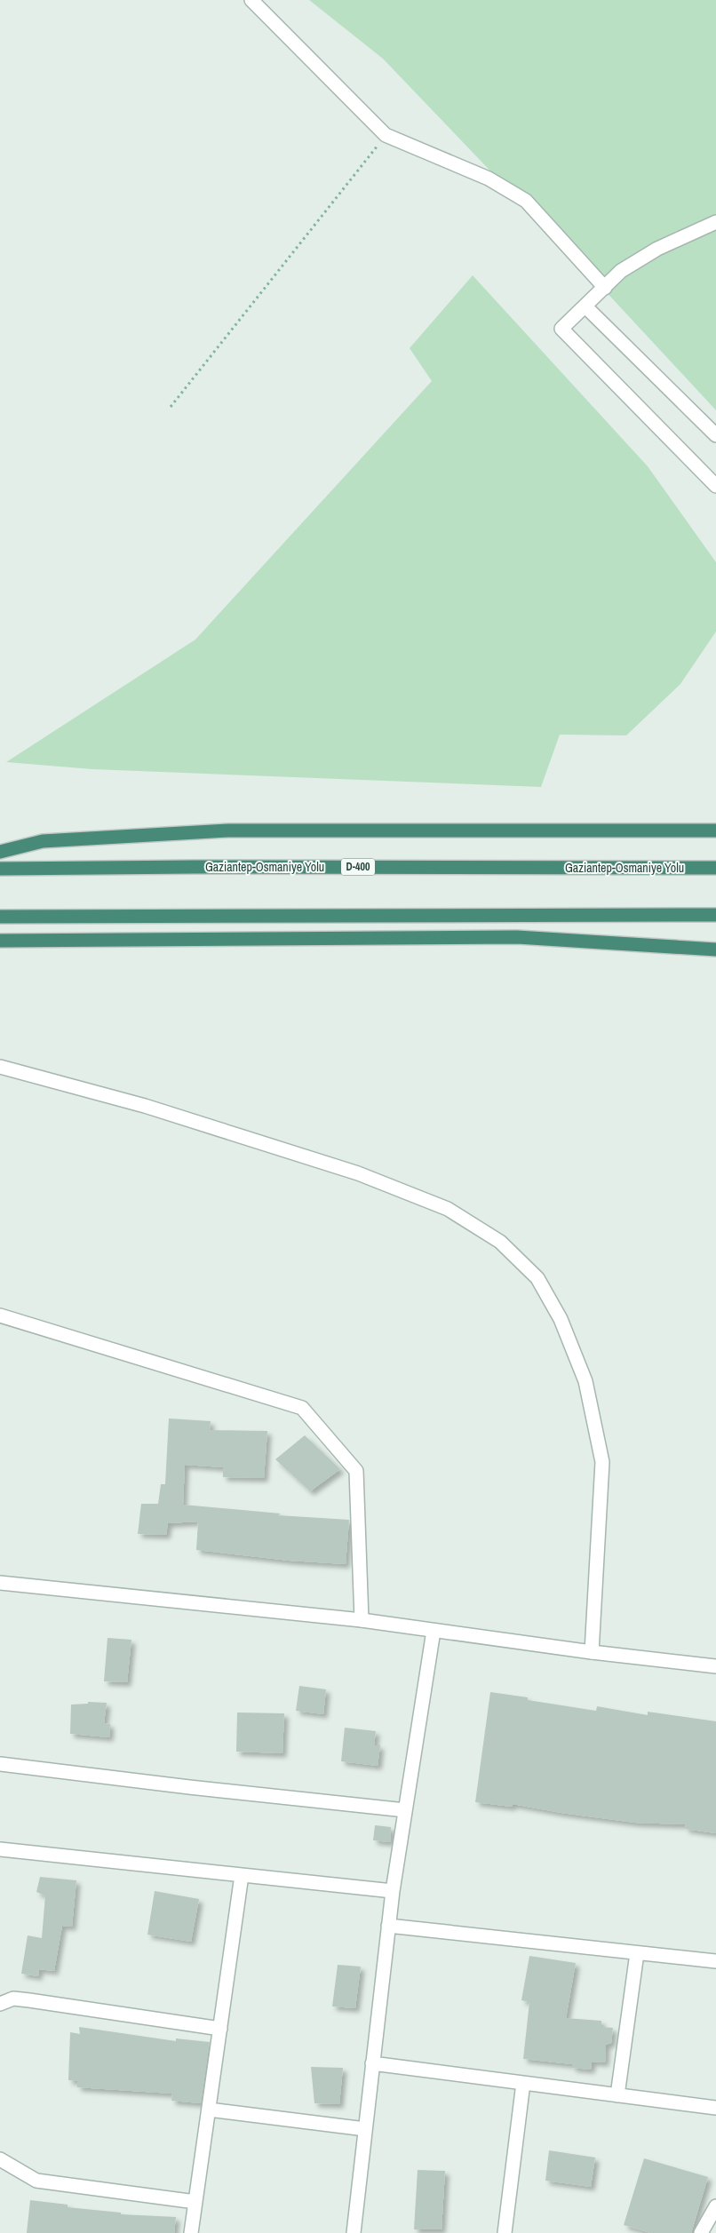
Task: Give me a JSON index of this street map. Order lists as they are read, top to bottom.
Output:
{
  "streets": {
    "highway": ["Gaziantep-Osmaniye Yolu", "D-400"]
  }
}
